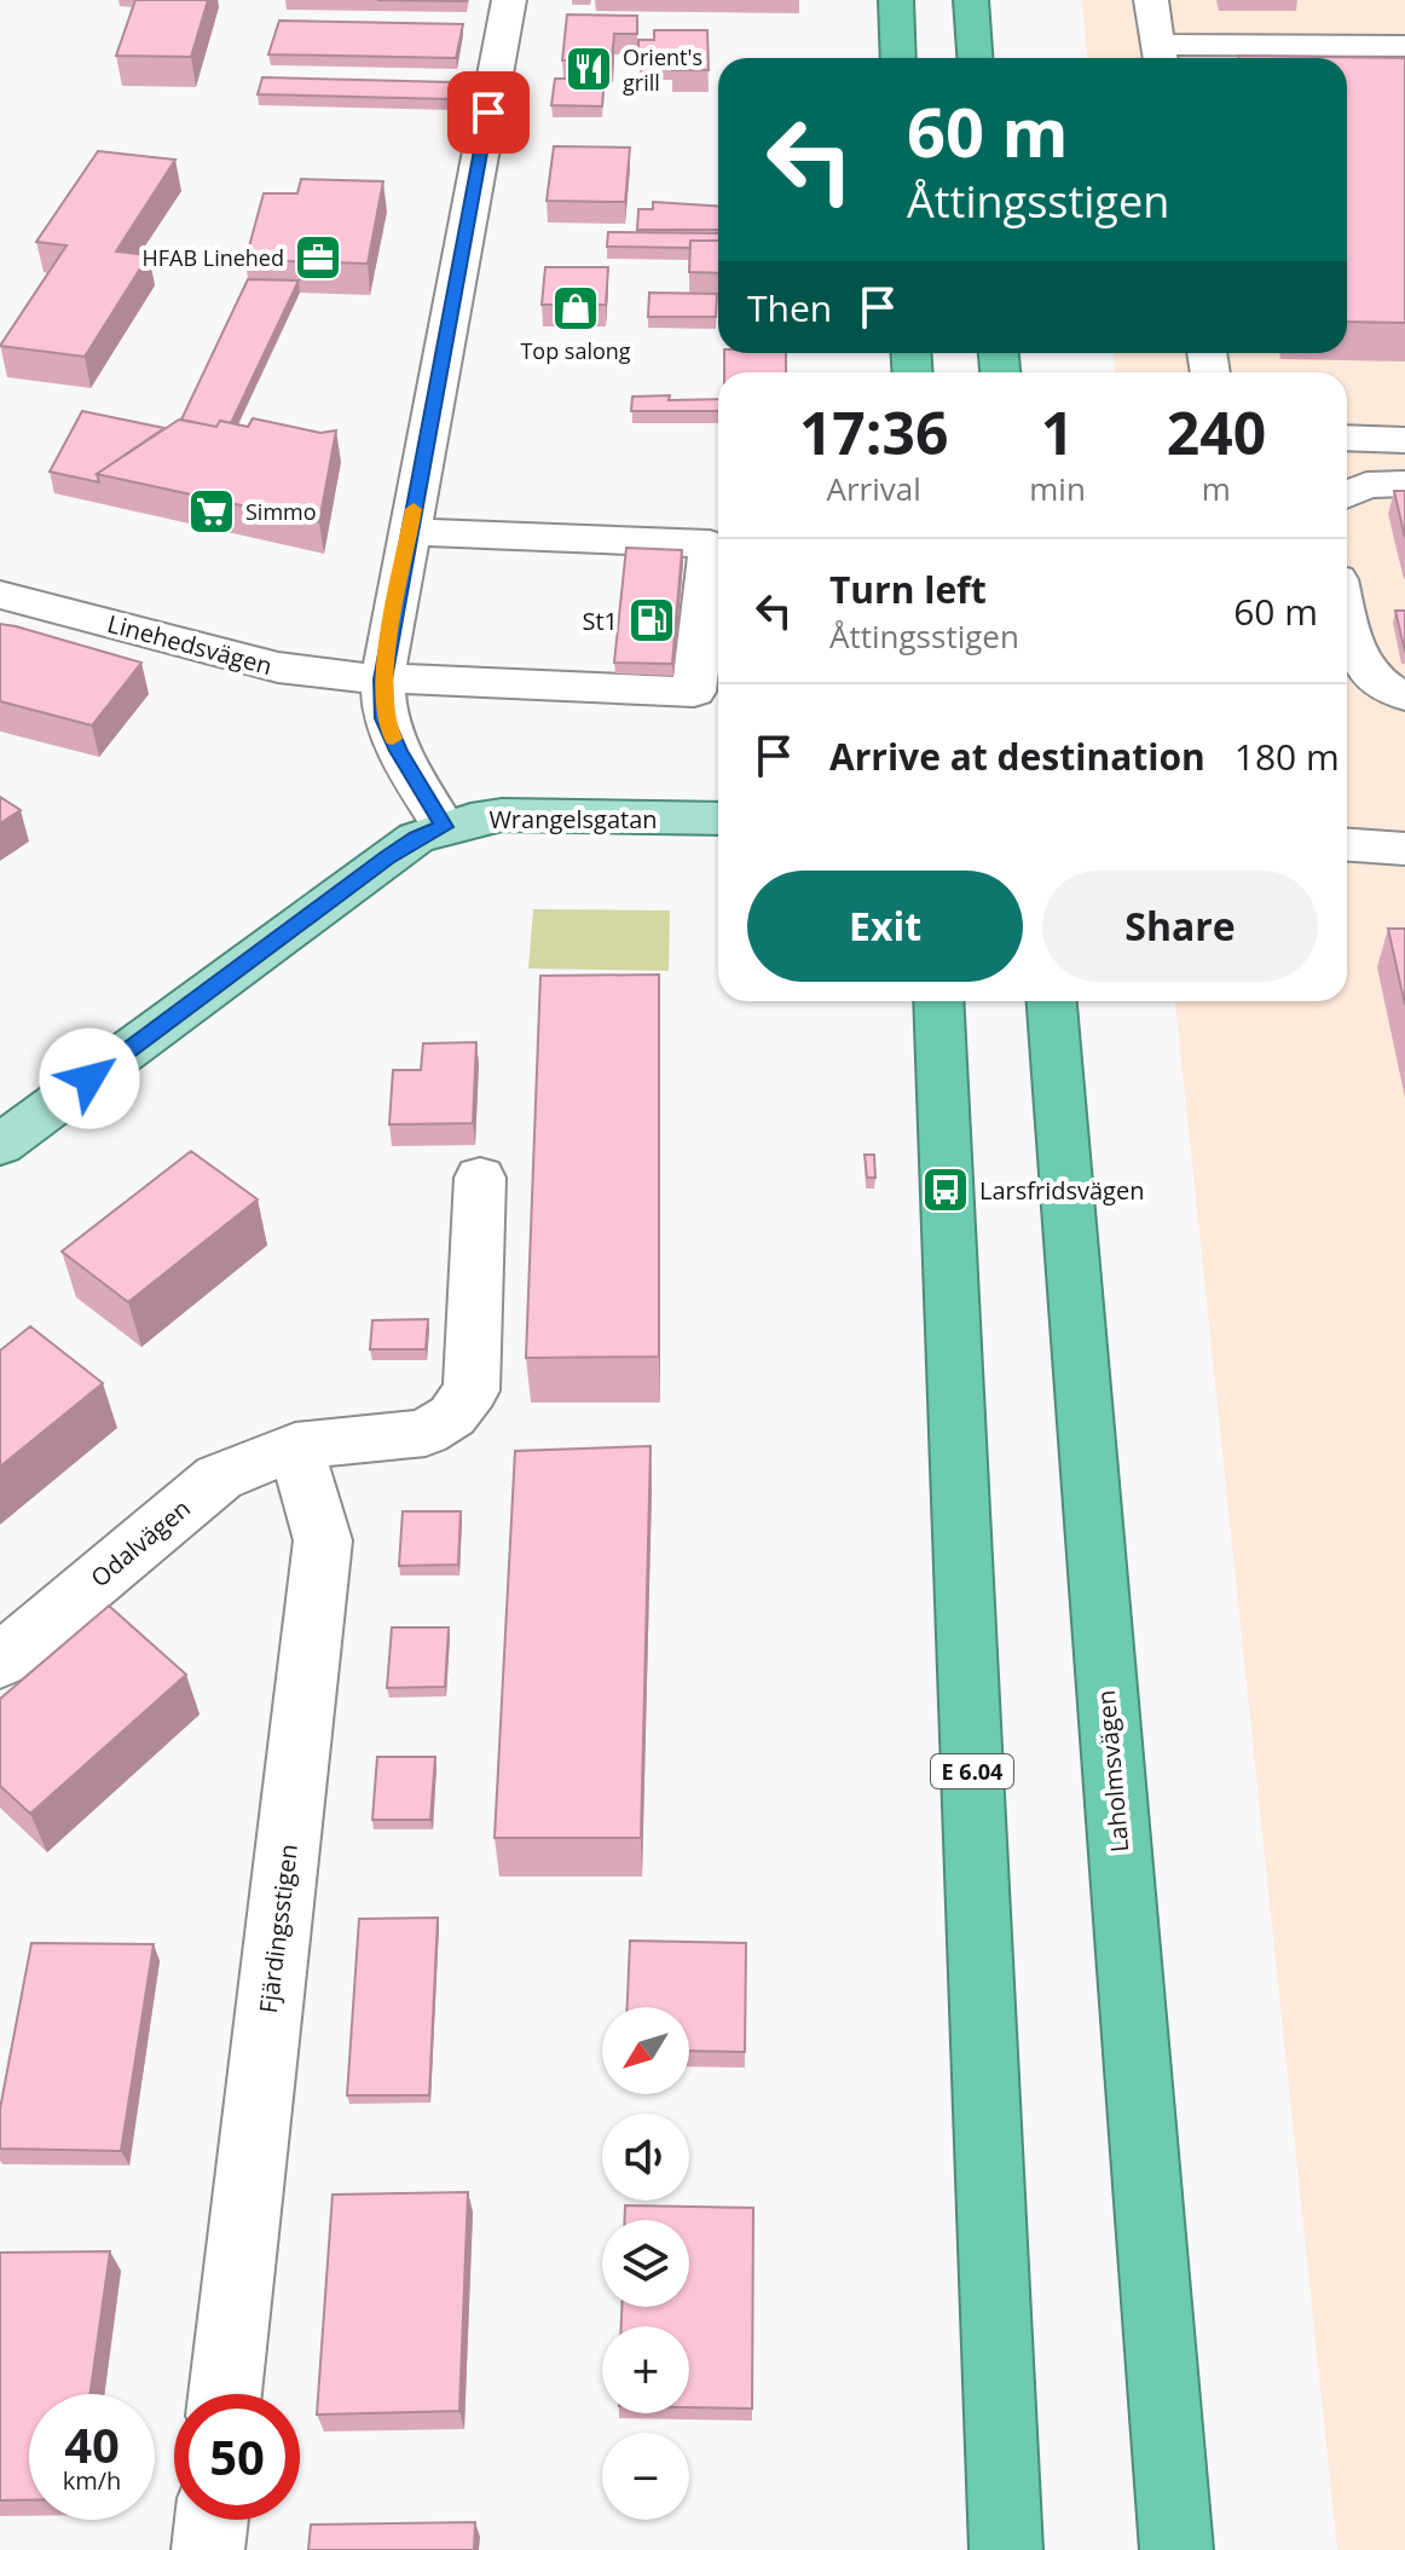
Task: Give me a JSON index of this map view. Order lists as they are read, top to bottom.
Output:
{
  "streets": {
    "highway": ["E 6.04", "Laholmsvägen"],
    "main road": ["Wrangelsgatan"],
    "street": ["Linehedsvägen", "Odalvägen", "Fjärdingsstigen"]
  },
  "crossings": [
    ["Odalvägen", "Fjärdingsstigen"]
  ],
  "places": {
    "restaurant": ["Orient's grill"],
    "office": ["HFAB Linehed"],
    "shop": ["Top salong"],
    "supermarket": ["Simmo"],
    "fuel station": ["St1"],
    "bus stop": ["Larsfridsvägen"]
  },
  "north": "bottom left",
  "page": {
    "turn": ["60 m", "Åttingsstigen"],
    "then": "Then",
    "eta": [
      "17:36",
      "Arrival",
      "1",
      "min",
      "240",
      "m"
    ],
    "list": [
      {
        "name": "Turn left",
        "note": "Åttingsstigen",
        "value": "60 m"
      },
      {
        "name": "Arrive at destination",
        "value": "180 m"
      }
    ],
    "buttons": ["Exit", "Share"],
    "map_buttons": ["+", "−"],
    "speed": "40 km/h",
    "limit": "50"
  }
}
